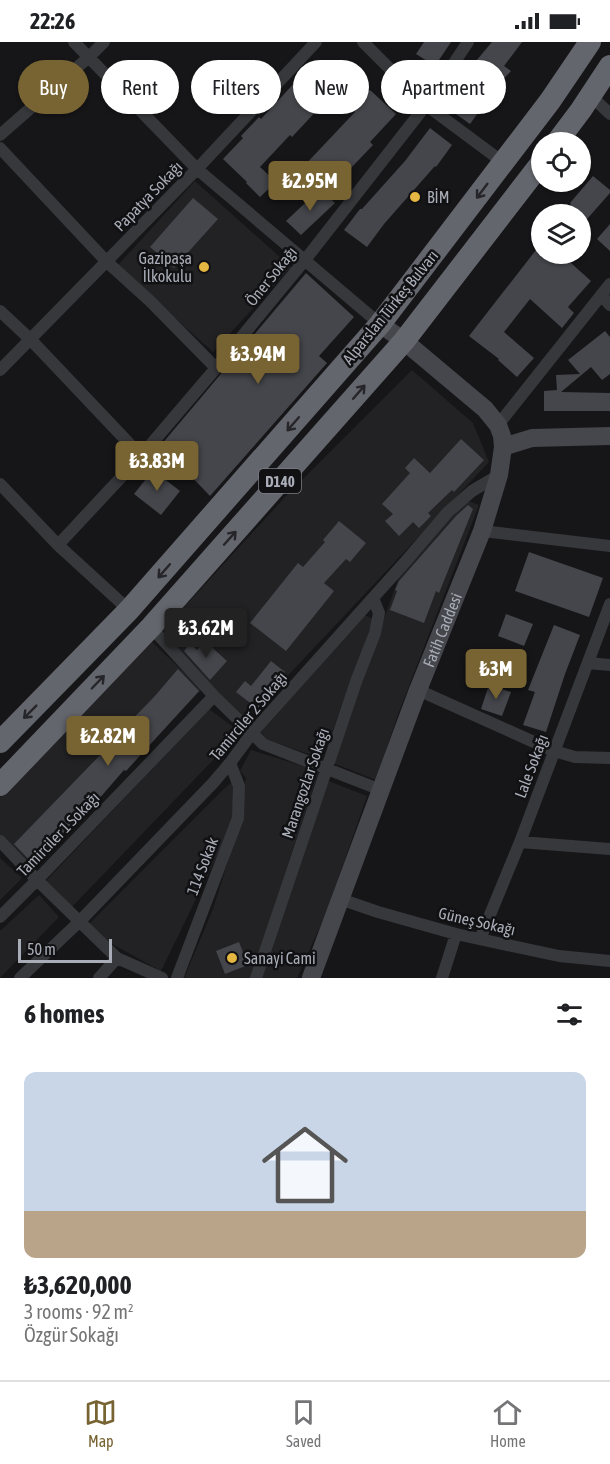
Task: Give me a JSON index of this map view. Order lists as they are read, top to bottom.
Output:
{
  "streets": {
    "highway": ["Alparslan Türkeş Bulvarı", "D140"],
    "main road": ["Fatih Caddesi"],
    "street": [
      "Papatya Sokağı",
      "Öner Sokağı",
      "Tamirciler 2 Sokağı",
      "Lale Sokağı",
      "Marangozlar Sokağı",
      "Tamirciler 1 Sokağı",
      "114 Sokak",
      "Güneş Sokağı"
    ]
  },
  "crossings": [
    ["Alparslan Türkeş Bulvarı", "Fatih Caddesi"],
    ["Fatih Caddesi", "Tamirciler 2 Sokağı"],
    ["Fatih Caddesi", "Güneş Sokağı"],
    ["Tamirciler 2 Sokağı", "Marangozlar Sokağı"],
    ["Tamirciler 2 Sokağı", "114 Sokak"],
    ["Lale Sokağı", "Güneş Sokağı"]
  ],
  "places": ["BİM", "Gazipaşa İlkokulu", "Sanayi Cami"],
  "scale_bar": "50 m",
  "page": {
    "status": "22:26",
    "chip": [
      "Buy",
      "Rent",
      "Filters",
      "New",
      "Apartment"
    ],
    "price": [
      "₺2.95M",
      "₺3.94M",
      "₺3.83M",
      "₺3.62M",
      "₺3M",
      "₺2.82M"
    ],
    "scale": "50 m",
    "heading": "6 homes",
    "list": [
      {
        "name": "₺3,620,000",
        "note": "3 rooms · 92 m² · Özgür Sokağı"
      }
    ],
    "tabs": ["Map", "Saved", "Home"]
  }
}
